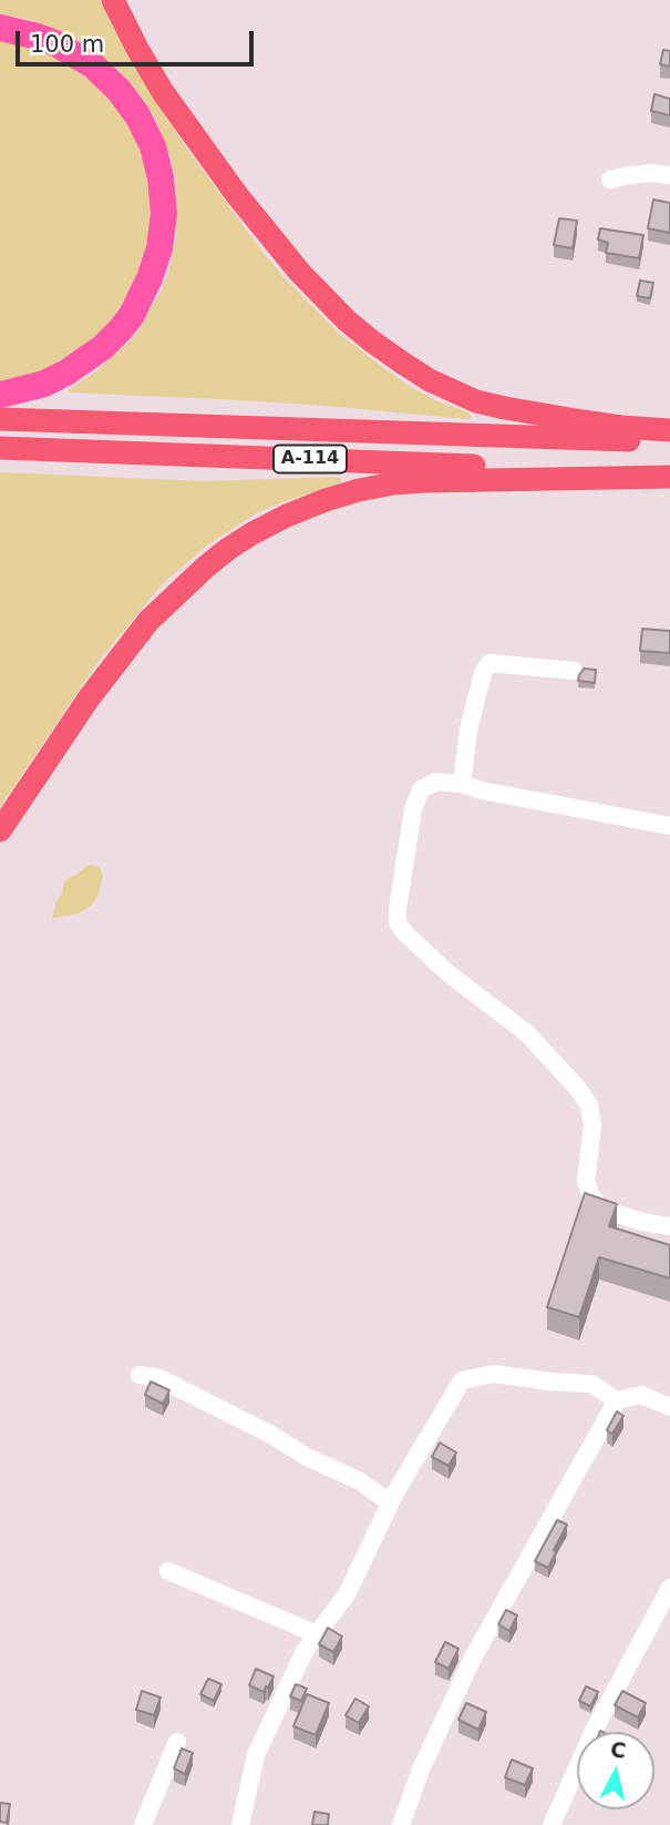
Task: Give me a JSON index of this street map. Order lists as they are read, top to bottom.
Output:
{
  "streets": {
    "main road": ["А-114"]
  },
  "scale_bar": "100 m",
  "north": "top"
}
